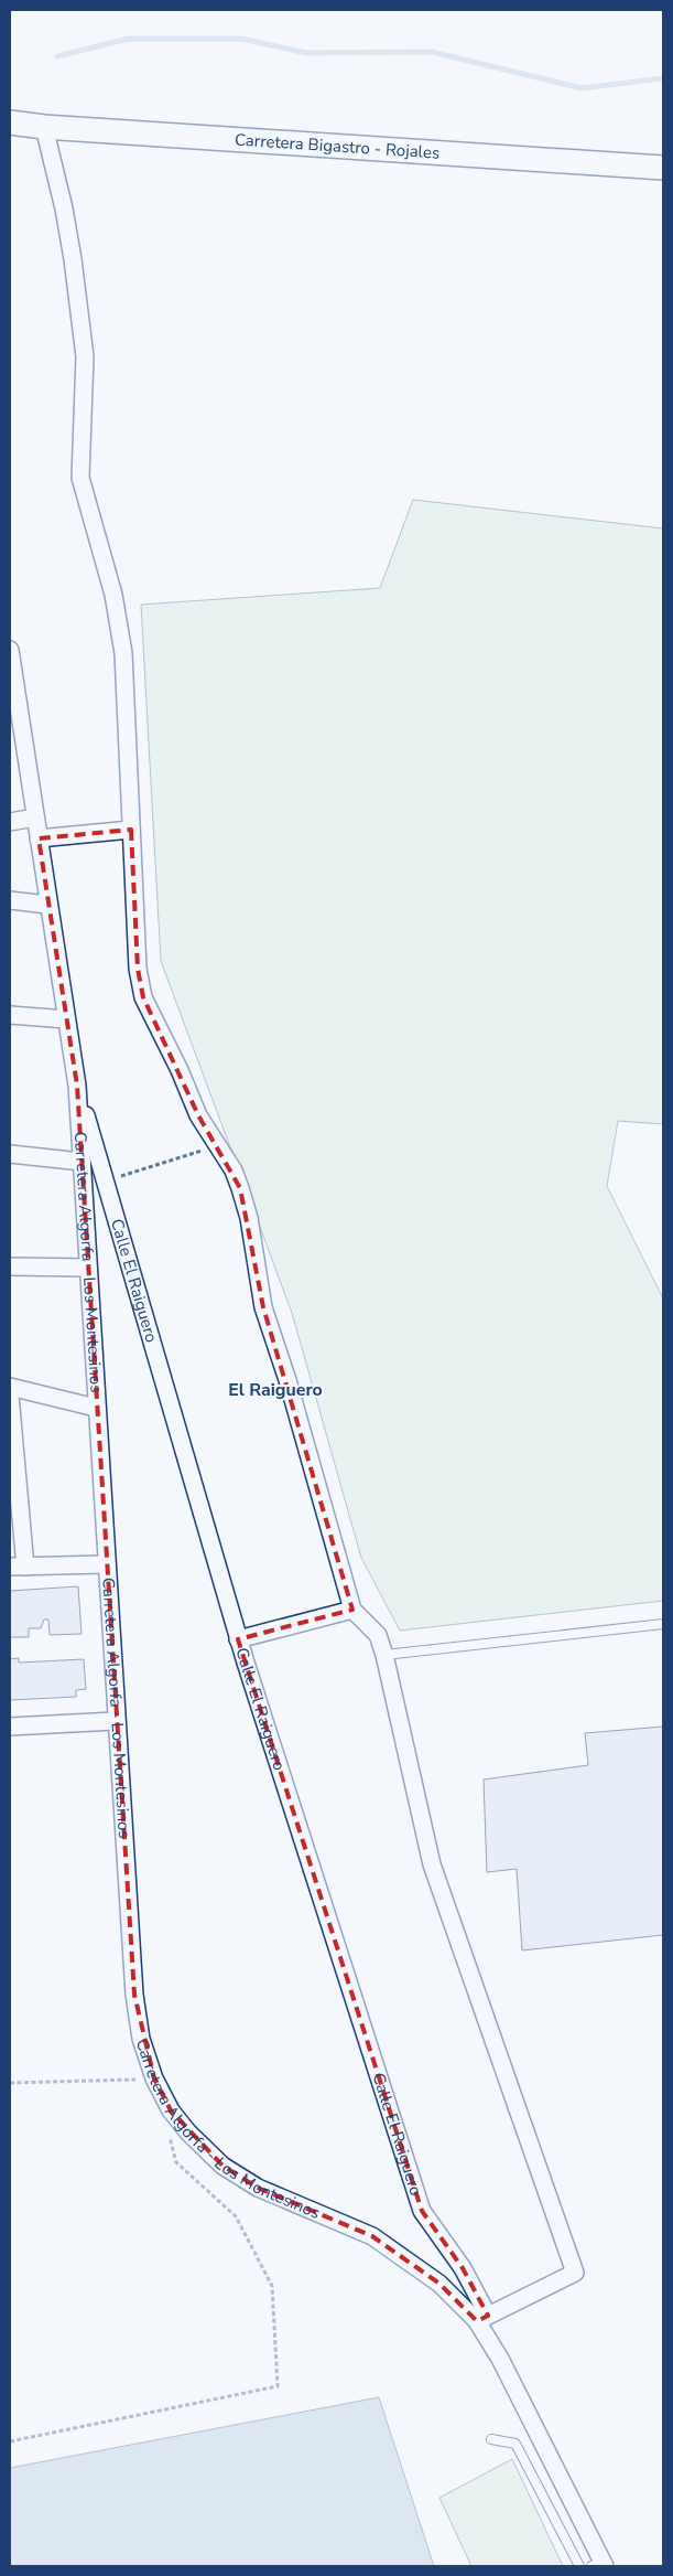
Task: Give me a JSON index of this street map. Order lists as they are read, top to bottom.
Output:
{
  "streets": {
    "main road": ["Carretera Bigastro - Rojales"],
    "street": ["Carretera Algorfa - Los Montesinos", "Calle El Raiguero"]
  },
  "crossings": [
    ["Carretera Algorfa - Los Montesinos", "Calle El Raiguero"]
  ],
  "districts": ["El Raiguero"]
}
